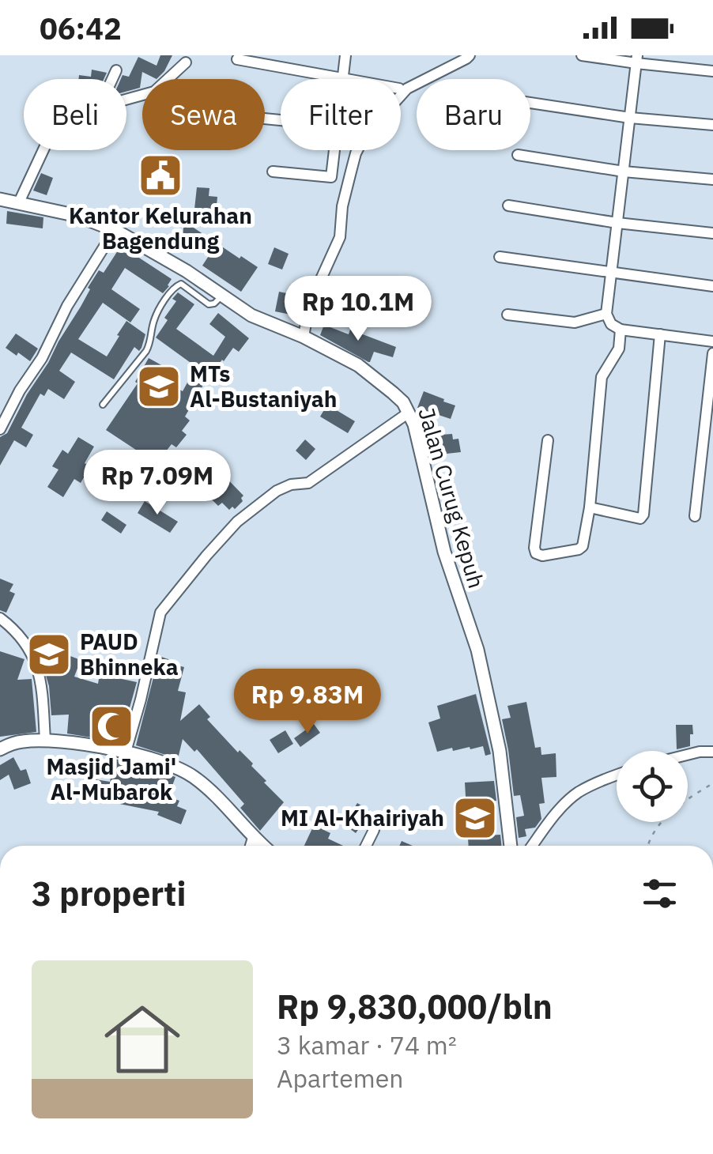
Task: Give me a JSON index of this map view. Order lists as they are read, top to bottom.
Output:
{
  "streets": {
    "street": ["Jalan Curug Kepuh"]
  },
  "places": {
    "public building": ["Kantor Kelurahan Bagendung"],
    "school or university": ["MTs Al-Bustaniyah", "PAUD Bhinneka", "MI Al-Khairiyah"],
    "mosque": ["Masjid Jami' Al-Mubarok"]
  },
  "page": {
    "status": "06:42",
    "chip": [
      "Beli",
      "Sewa",
      "Filter",
      "Baru"
    ],
    "price": ["Rp 10.1M", "Rp 7.09M", "Rp 9.83M"],
    "heading": "3 properti",
    "list": [
      {
        "name": "Rp 9,830,000/bln",
        "note": "3 kamar · 74 m² · Apartemen"
      }
    ]
  }
}
